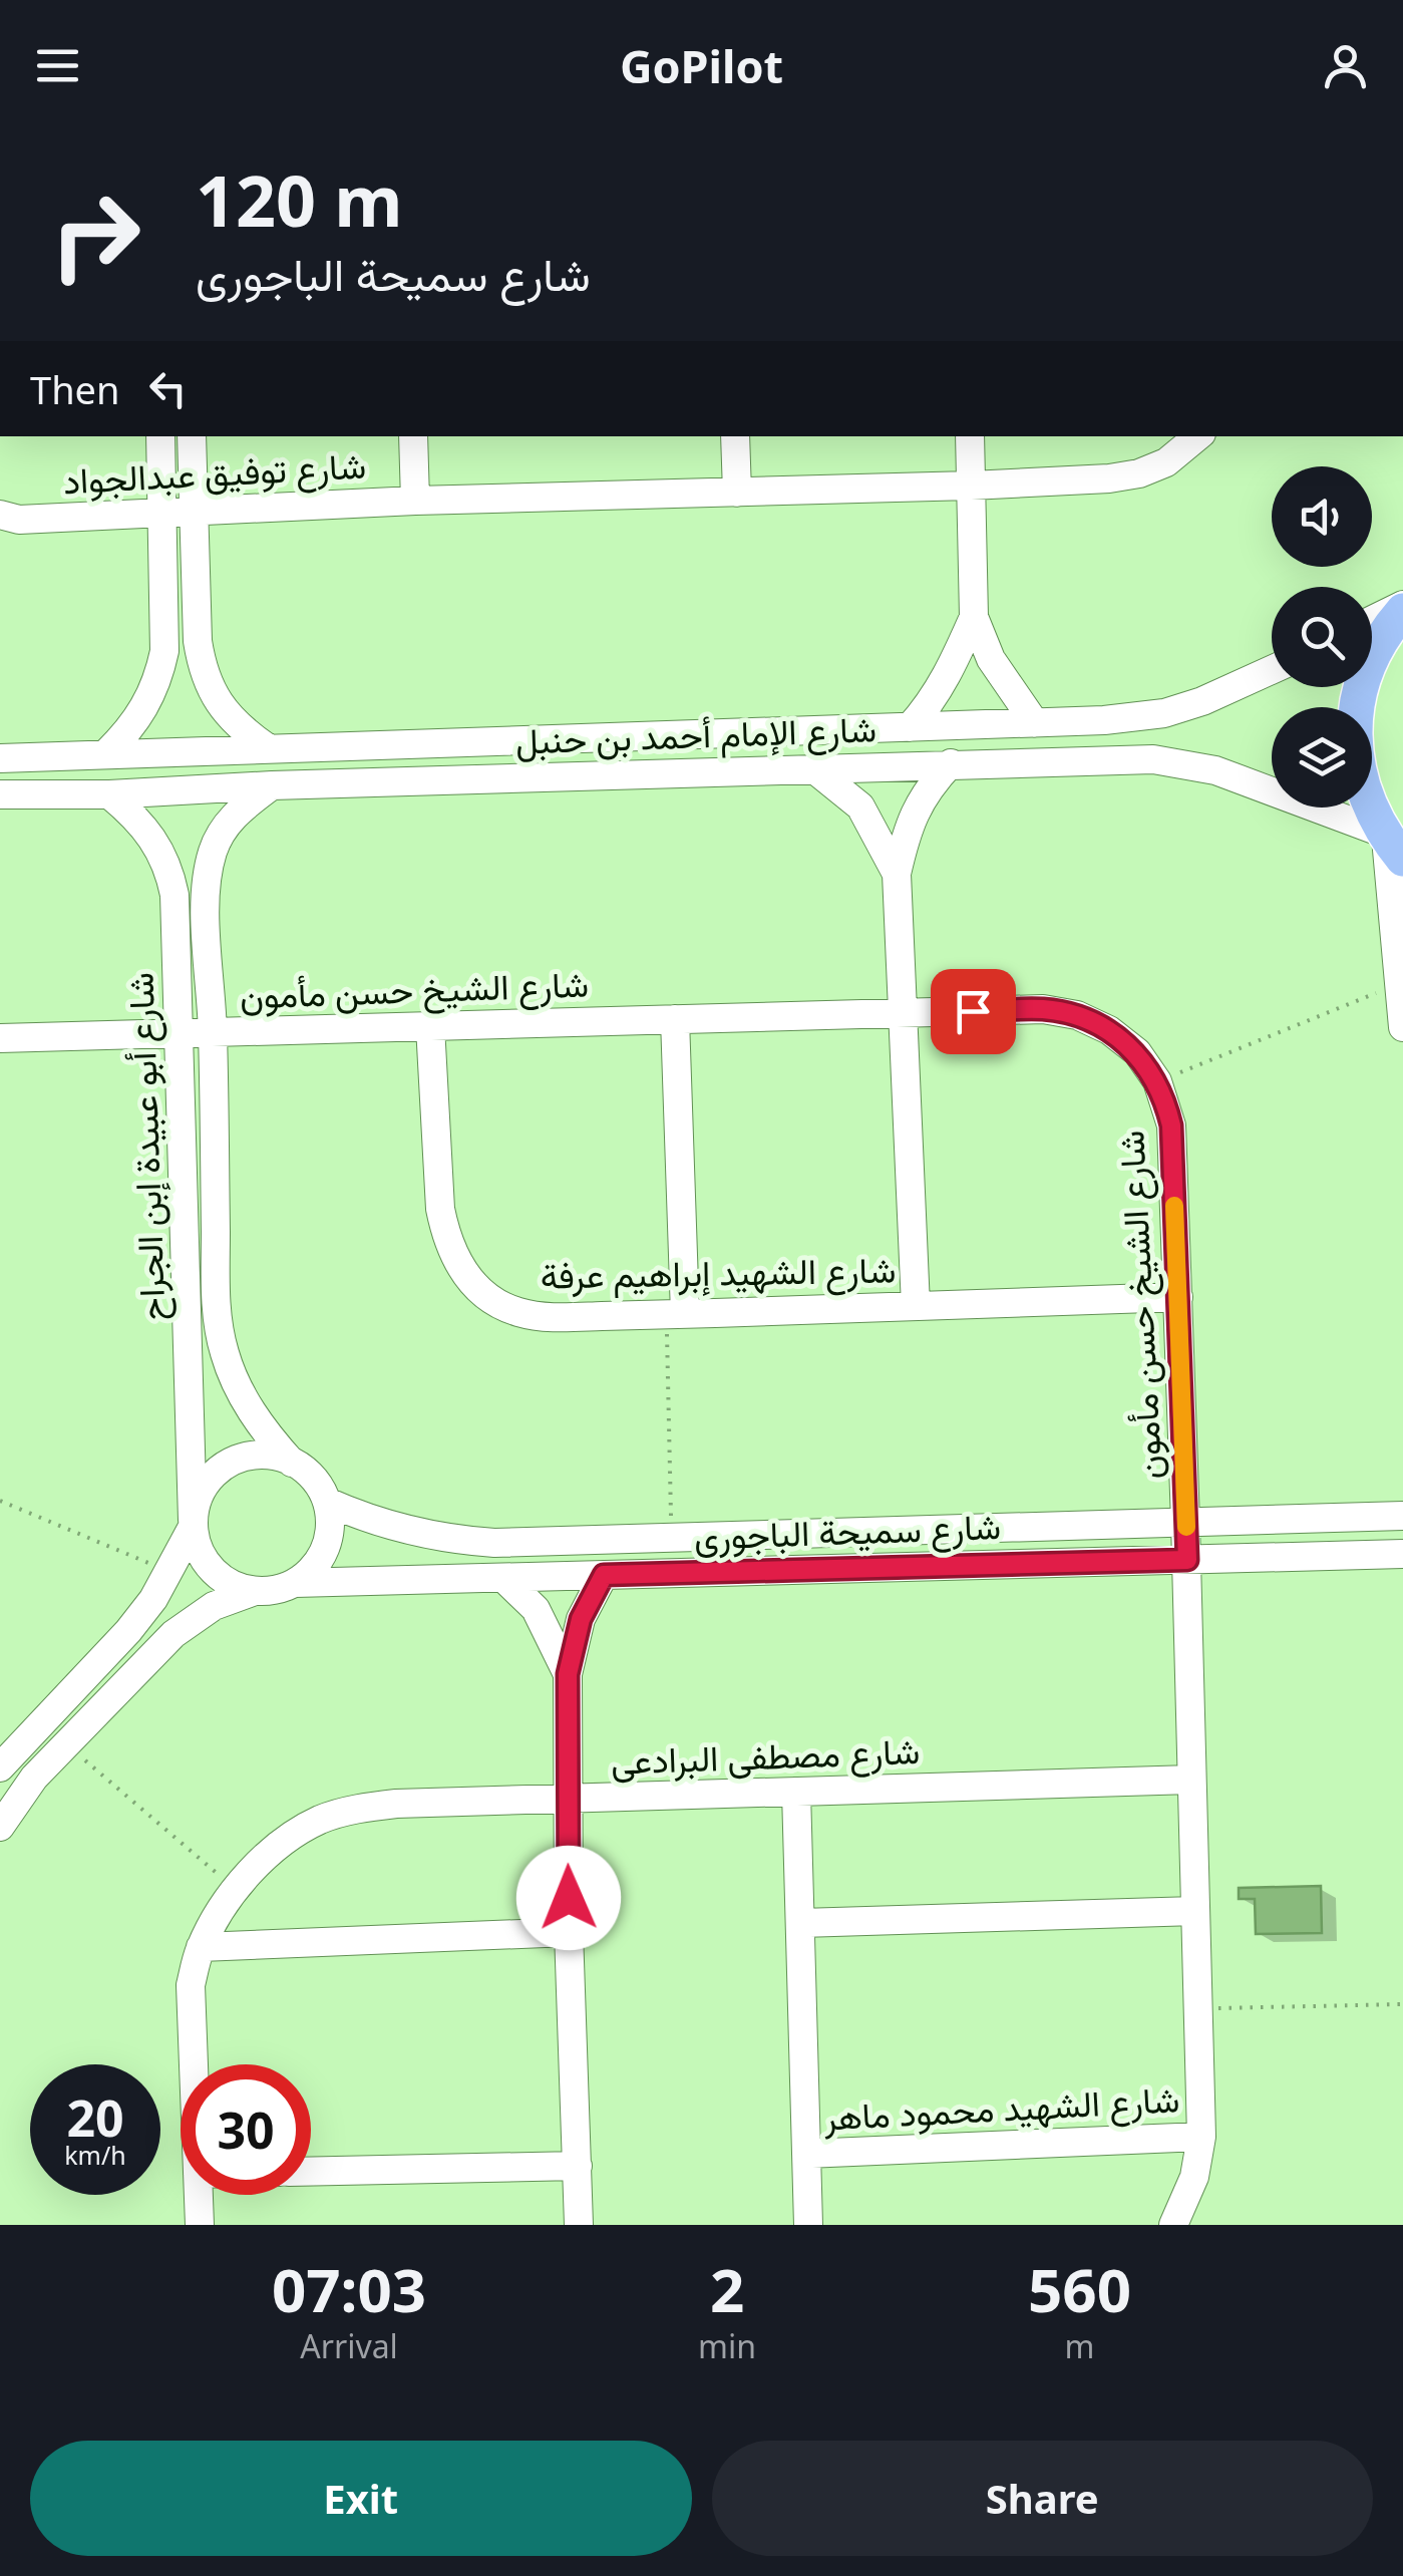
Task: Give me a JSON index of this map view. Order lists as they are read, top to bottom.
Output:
{
  "streets": {
    "street": [
      "شارع توفيق عبدالجواد",
      "شارع الإمام أحمد بن حنبل",
      "شارع الشيخ حسن مأمون",
      "شارع أبو عبيدة إبن الجراح",
      "شارع الشهيد إبراهيم عرفة",
      "شارع سميحة الباجورى",
      "شارع مصطفى البرادعى",
      "شارع الشهيد محمود ماهر"
    ]
  },
  "crossings": [
    ["شارع الإمام أحمد بن حنبل", "شارع أبو عبيدة إبن الجراح"],
    ["شارع الشيخ حسن مأمون", "شارع أبو عبيدة إبن الجراح"],
    ["شارع الشيخ حسن مأمون", "شارع الشهيد إبراهيم عرفة"],
    ["شارع الشيخ حسن مأمون", "شارع سميحة الباجورى"],
    ["شارع الشيخ حسن مأمون", "شارع مصطفى البرادعى"],
    ["شارع الشيخ حسن مأمون", "شارع الشهيد محمود ماهر"],
    ["شارع أبو عبيدة إبن الجراح", "شارع سميحة الباجورى"]
  ],
  "page": {
    "header": "GoPilot",
    "turn": ["120 m", "شارع سميحة الباجورى"],
    "then": "Then",
    "speed": "20 km/h",
    "limit": "30",
    "eta": [
      "07:03",
      "Arrival",
      "2",
      "min",
      "560",
      "m"
    ],
    "buttons": ["Exit", "Share"]
  }
}
